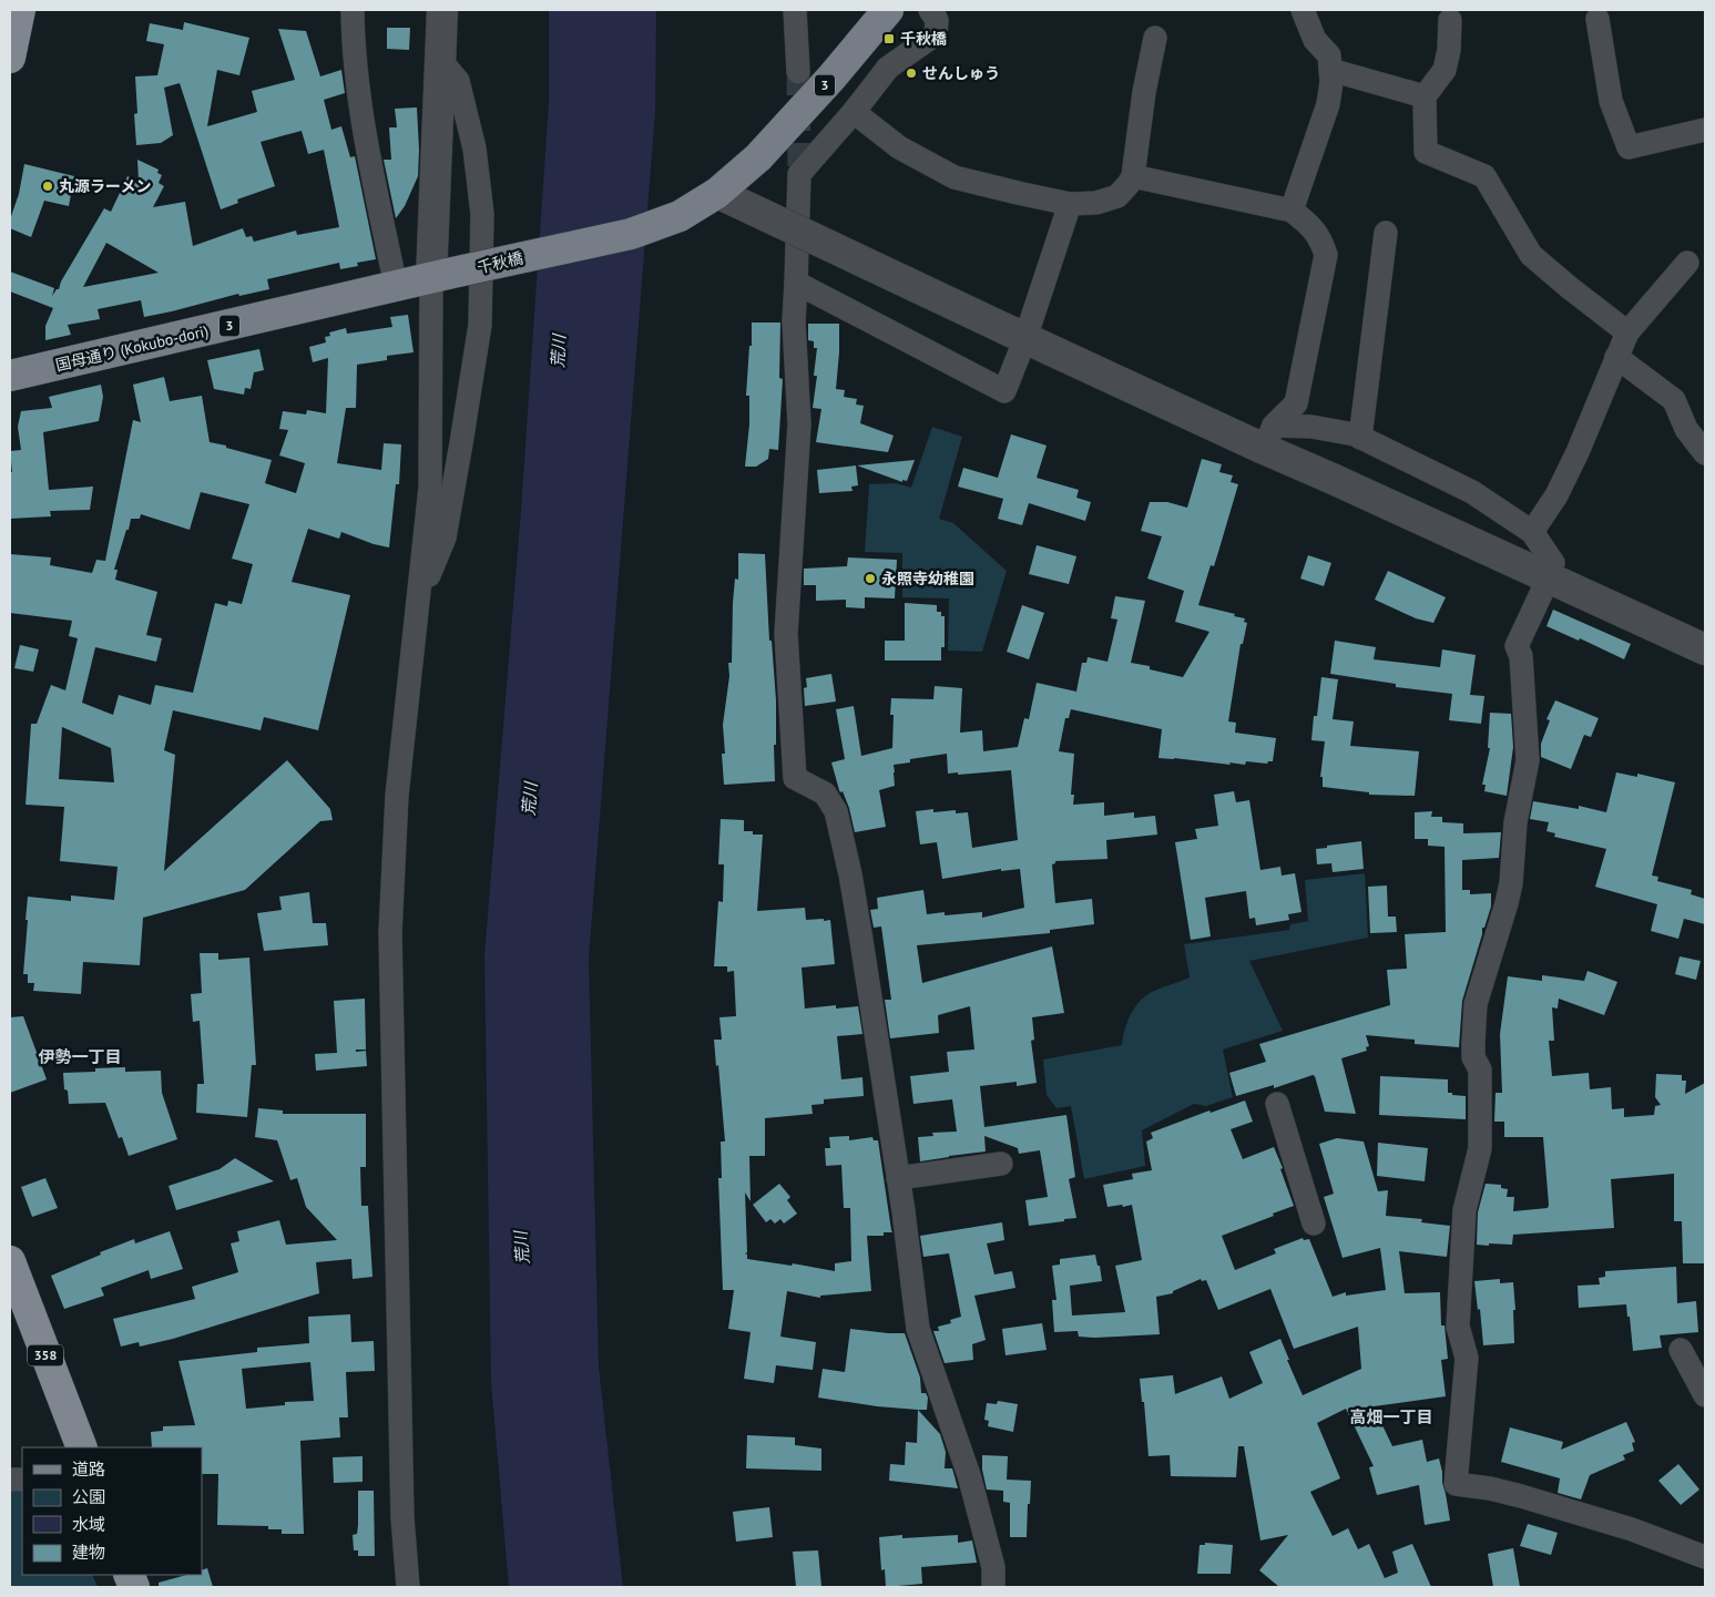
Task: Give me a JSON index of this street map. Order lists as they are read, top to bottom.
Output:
{
  "streets": {
    "highway": ["358"],
    "main road": ["3", "千秋橋", "国母通り (Kokubo-dori)"]
  },
  "crossings": [
    ["千秋橋", "国母通り (Kokubo-dori)"]
  ],
  "districts": ["伊勢一丁目", "高畑一丁目"],
  "water": ["荒川"],
  "places": {
    "transit": ["千秋橋"],
    "other": ["せんしゅう", "丸源ラーメン", "永照寺幼稚園"]
  },
  "legend": [
    "道路",
    "公園",
    "水域",
    "建物"
  ]
}
